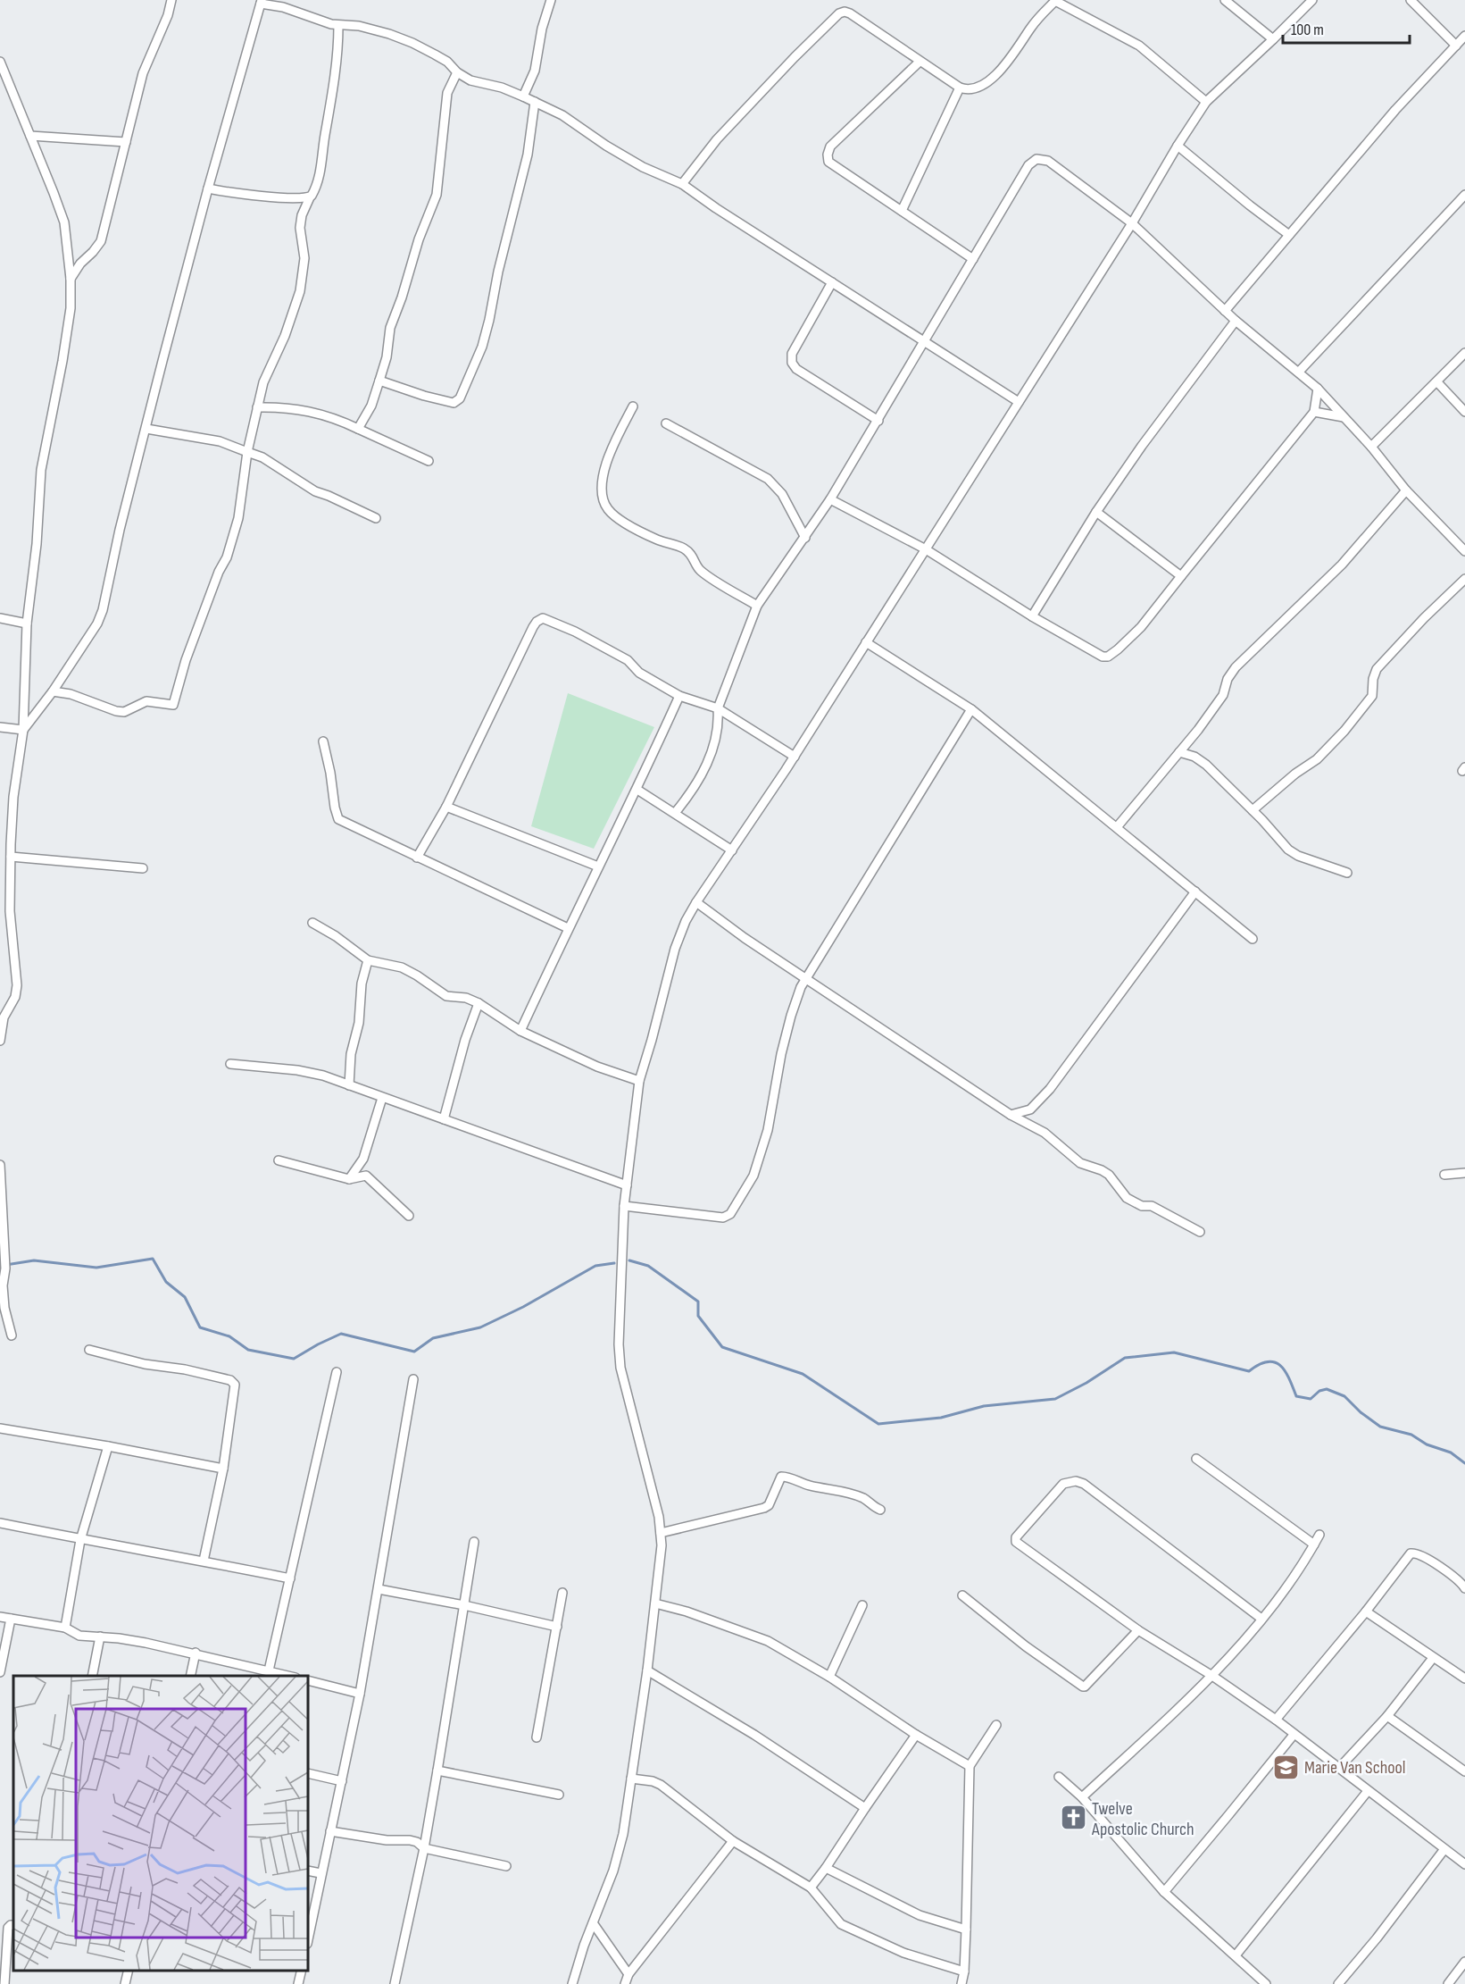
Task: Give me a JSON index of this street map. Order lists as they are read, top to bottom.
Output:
{
  "places": {
    "school or university": ["Marie Van School"],
    "church": ["Twelve Apostolic Church"]
  },
  "scale_bar": "100 m"
}
